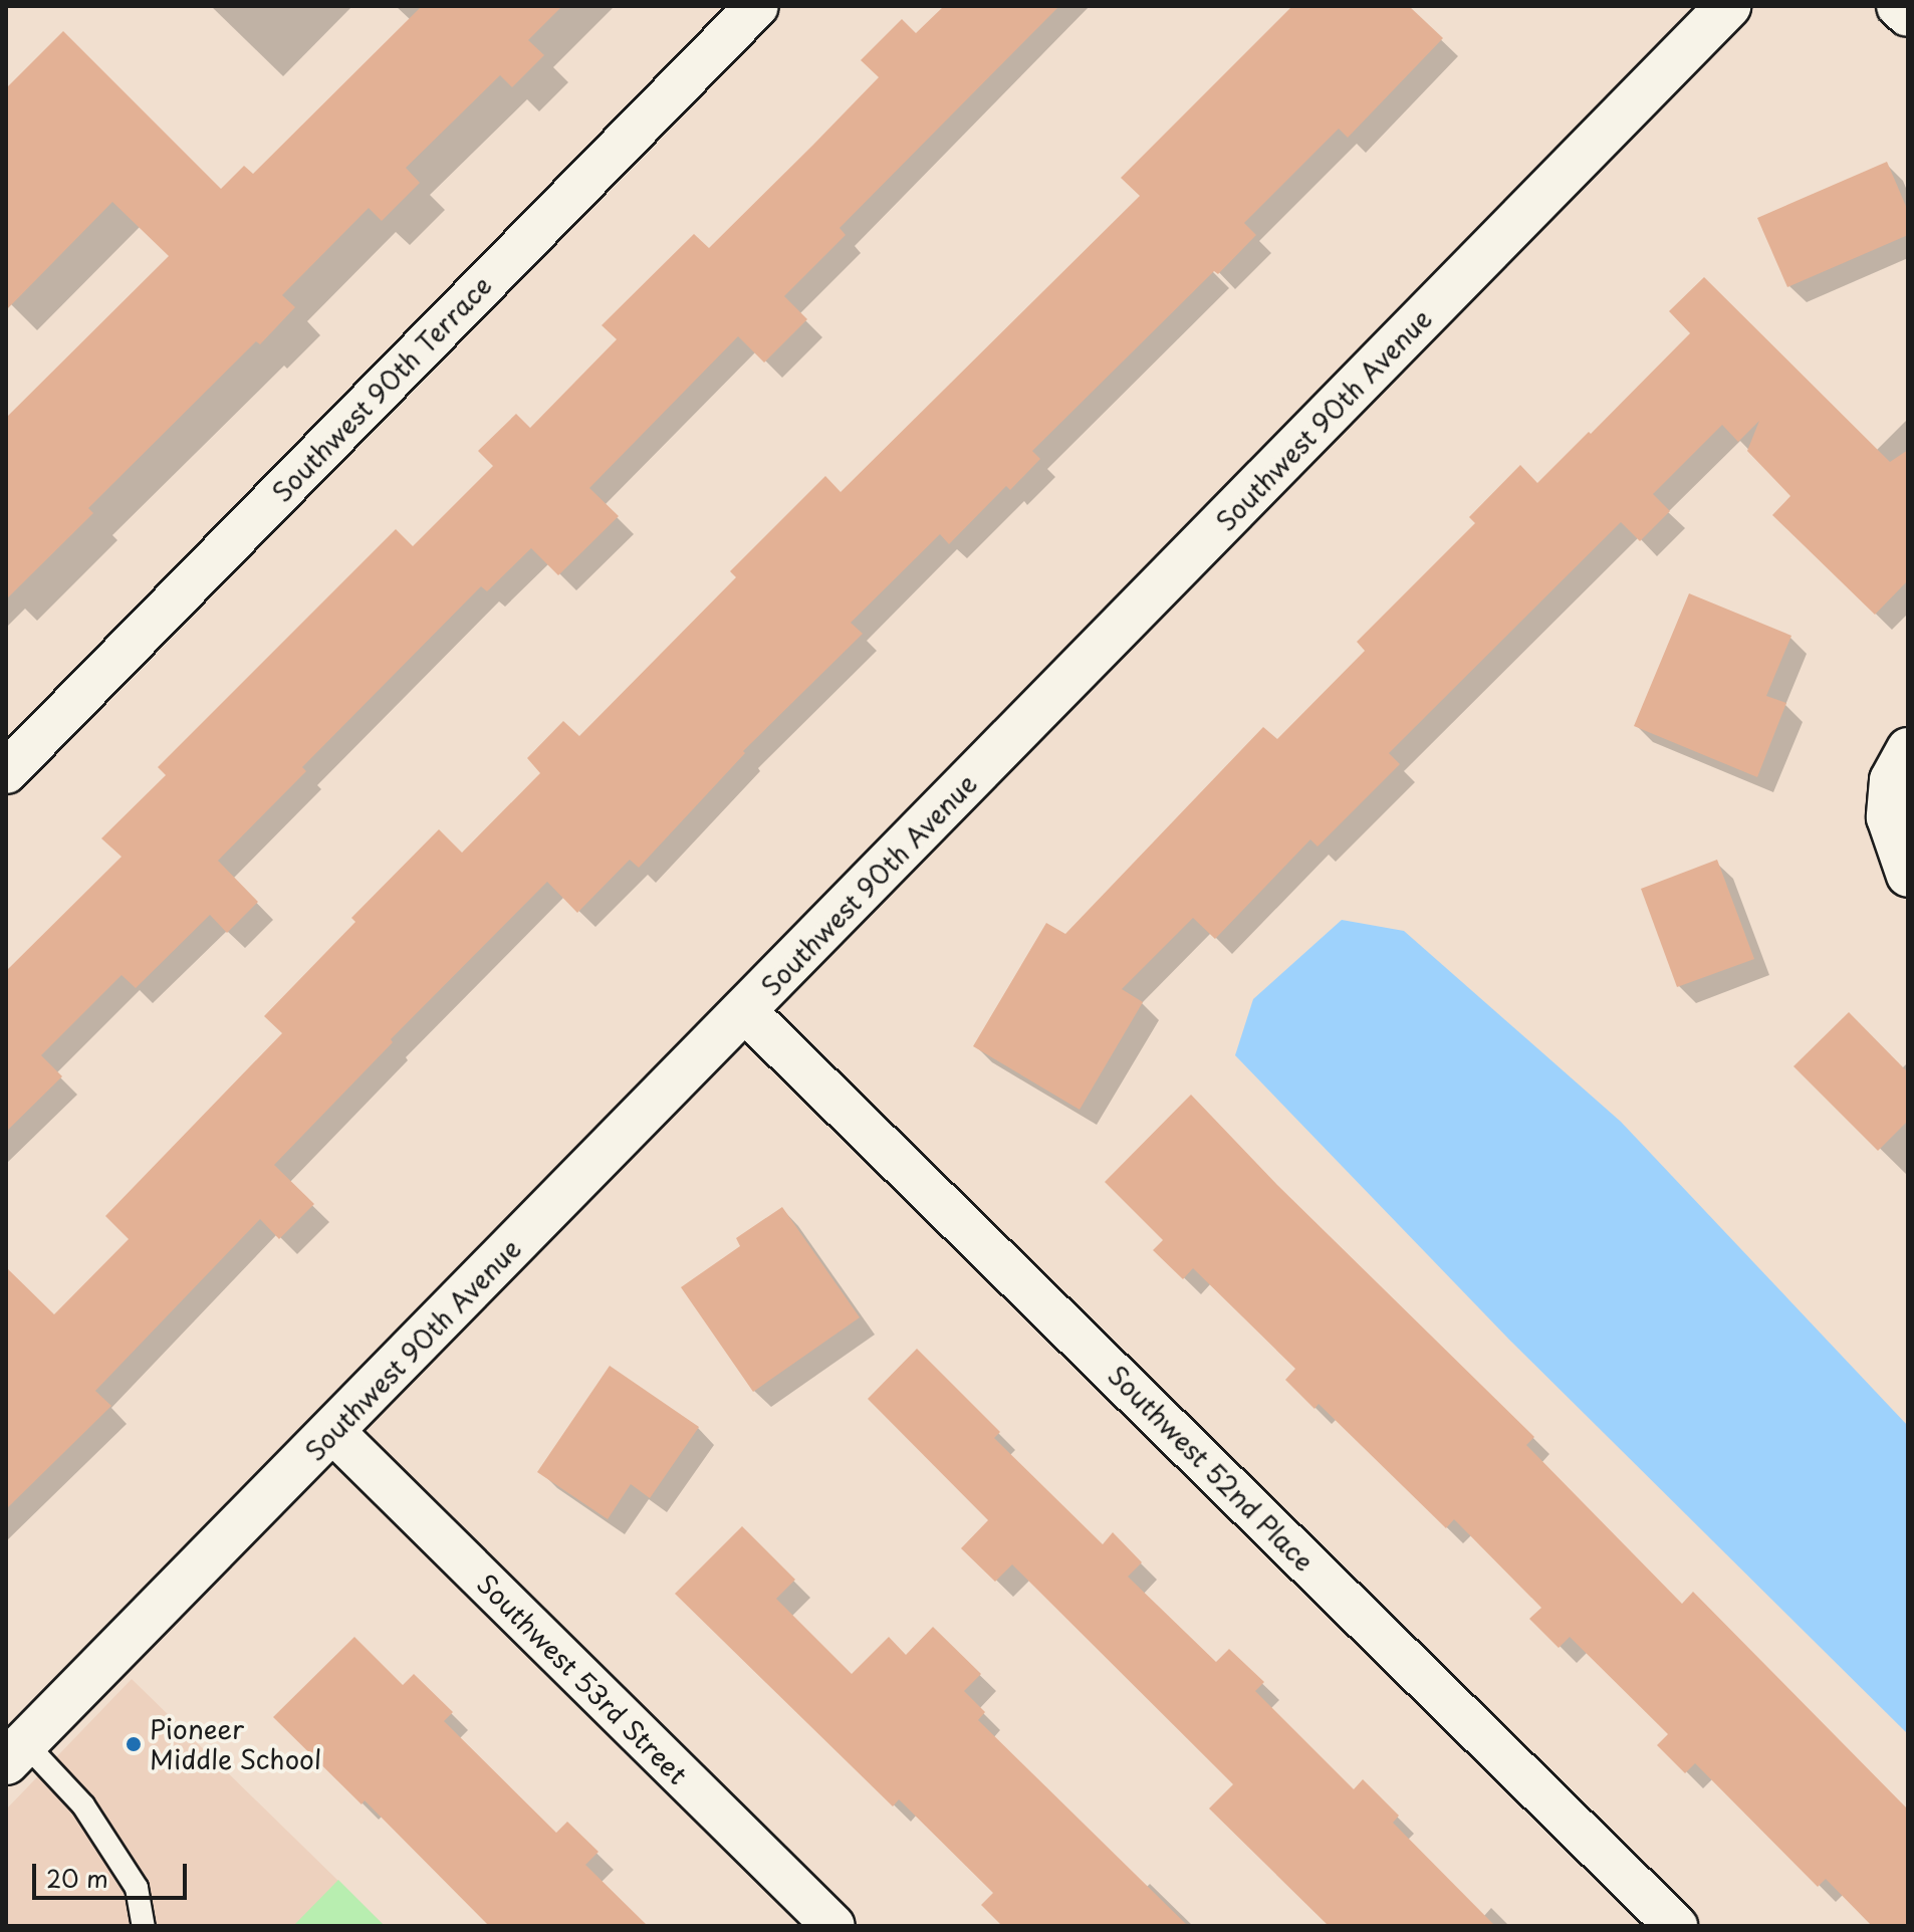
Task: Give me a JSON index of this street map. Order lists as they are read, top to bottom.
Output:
{
  "streets": {
    "street": [
      "Southwest 90th Terrace",
      "Southwest 90th Avenue",
      "Southwest 52nd Place",
      "Southwest 53rd Street"
    ]
  },
  "crossings": [
    ["Southwest 90th Avenue", "Southwest 52nd Place"],
    ["Southwest 90th Avenue", "Southwest 53rd Street"]
  ],
  "places": ["Pioneer Middle School"],
  "scale_bar": "20 m"
}
